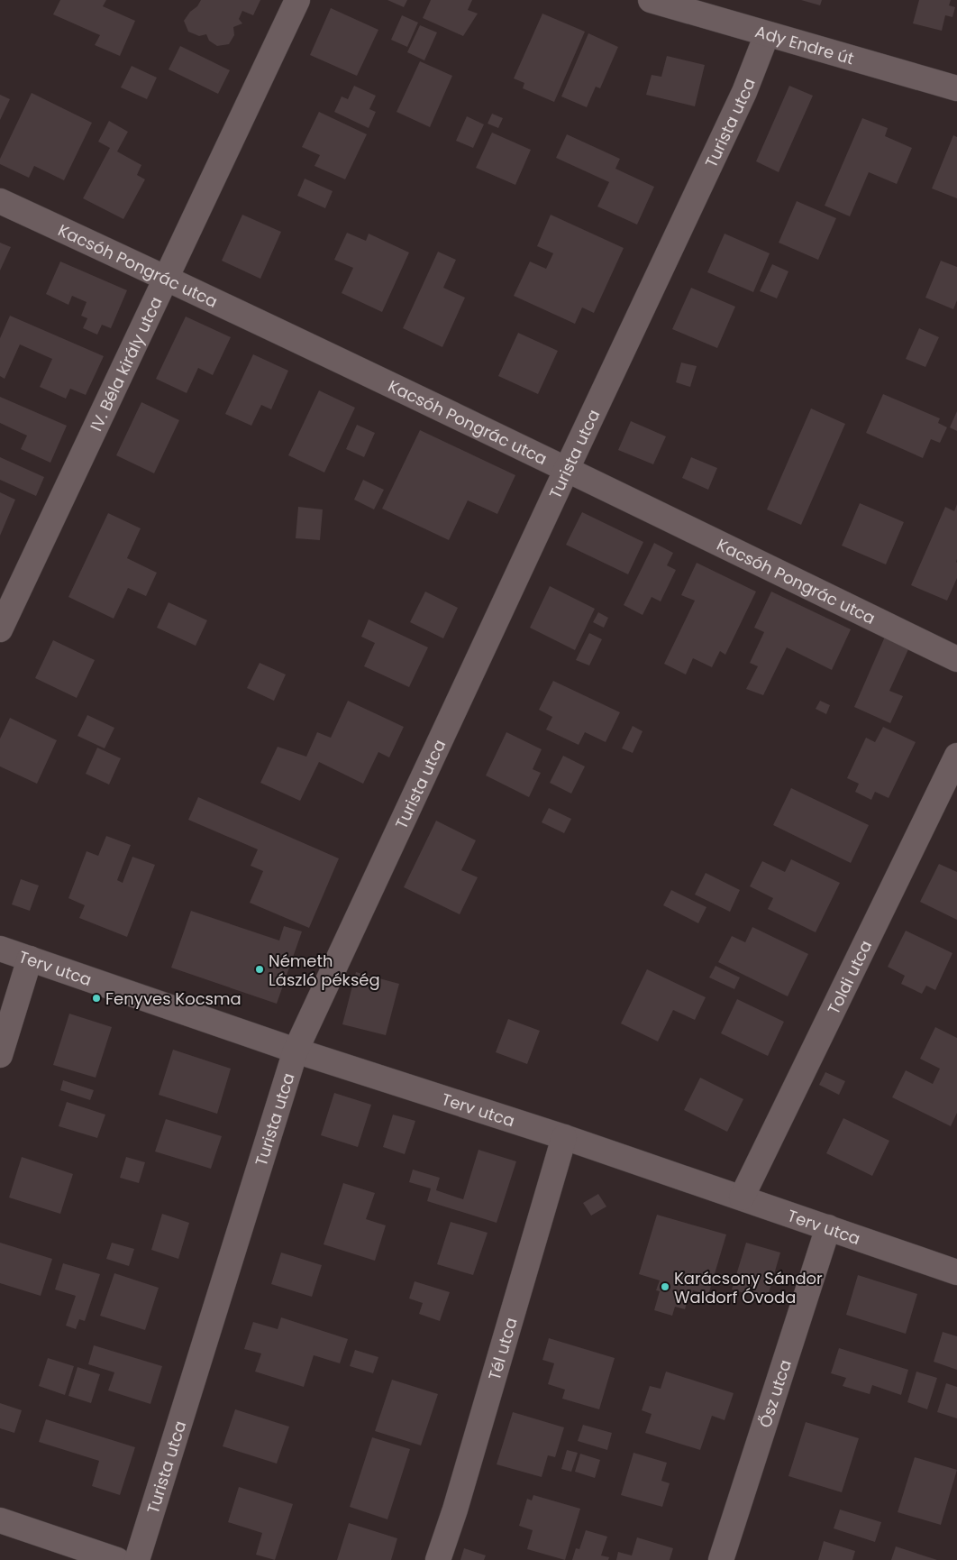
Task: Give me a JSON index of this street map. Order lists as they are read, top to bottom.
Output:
{
  "streets": {
    "street": [
      "Ady Endre út",
      "Turista utca",
      "Kacsóh Pongrác utca",
      "IV. Béla király utca",
      "Terv utca",
      "Toldi utca",
      "Tél utca",
      "Ősz utca"
    ]
  },
  "crossings": [
    ["Ady Endre út", "Turista utca"],
    ["Turista utca", "Kacsóh Pongrác utca"],
    ["Turista utca", "Terv utca"],
    ["Kacsóh Pongrác utca", "IV. Béla király utca"],
    ["Terv utca", "Toldi utca"],
    ["Terv utca", "Tél utca"],
    ["Terv utca", "Ősz utca"]
  ],
  "places": ["Németh László pékség", "Fenyves Kocsma", "Karácsony Sándor Waldorf Óvoda"]
}
